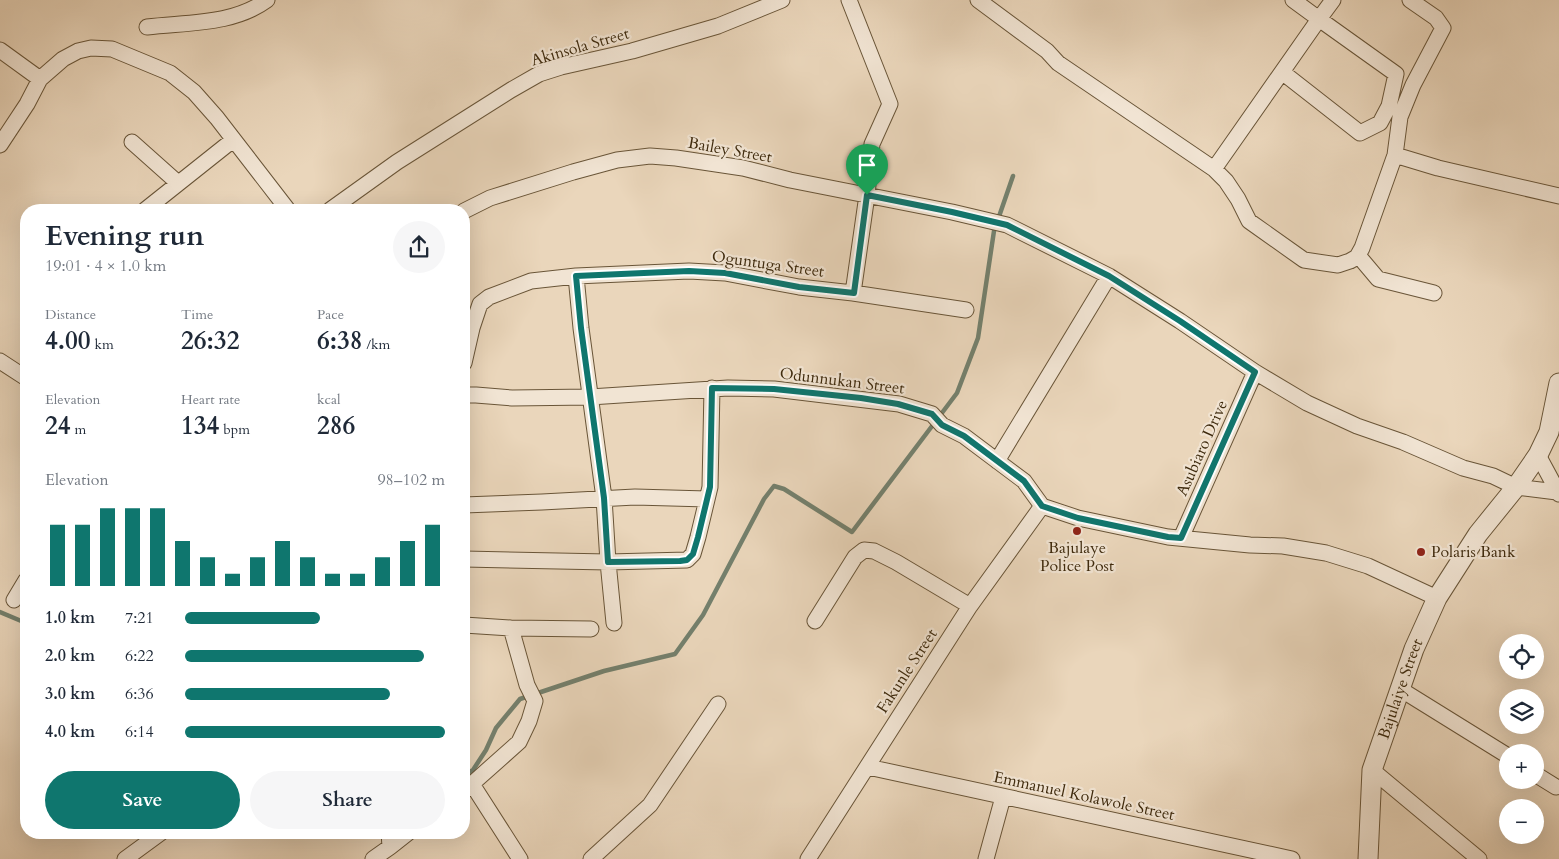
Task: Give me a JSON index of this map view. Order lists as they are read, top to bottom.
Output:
{
  "streets": {
    "street": [
      "Akinsola Street",
      "Bailey Street",
      "Oguntuga Street",
      "Odunnukan Street",
      "Asubiaro Drive",
      "Fakunle Street",
      "Bajulaiye Street",
      "Emmanuel Kolawole Street"
    ]
  },
  "crossings": [
    ["Bailey Street", "Asubiaro Drive"],
    ["Bailey Street", "Bajulaiye Street"],
    ["Odunnukan Street", "Fakunle Street"],
    ["Fakunle Street", "Emmanuel Kolawole Street"]
  ],
  "places": ["Bajulaye Police Post", "Polaris Bank"],
  "page": {
    "heading": ["Evening run", "19:01 · 4 × 1.0 km"],
    "stats": [
      ["Distance", "4.00 km"],
      ["Time", "26:32"],
      ["Pace", "6:38 /km"],
      ["Elevation", "24 m"],
      ["Heart rate", "134 bpm"],
      ["kcal", "286"]
    ],
    "chart": ["Elevation", "98–102 m"],
    "list": [
      {
        "name": "1.0 km",
        "note": "7:21"
      },
      {
        "name": "2.0 km",
        "note": "6:22"
      },
      {
        "name": "3.0 km",
        "note": "6:36"
      },
      {
        "name": "4.0 km",
        "note": "6:14"
      }
    ],
    "map_buttons": ["+", "−"],
    "buttons": ["Save", "Share"]
  }
}
